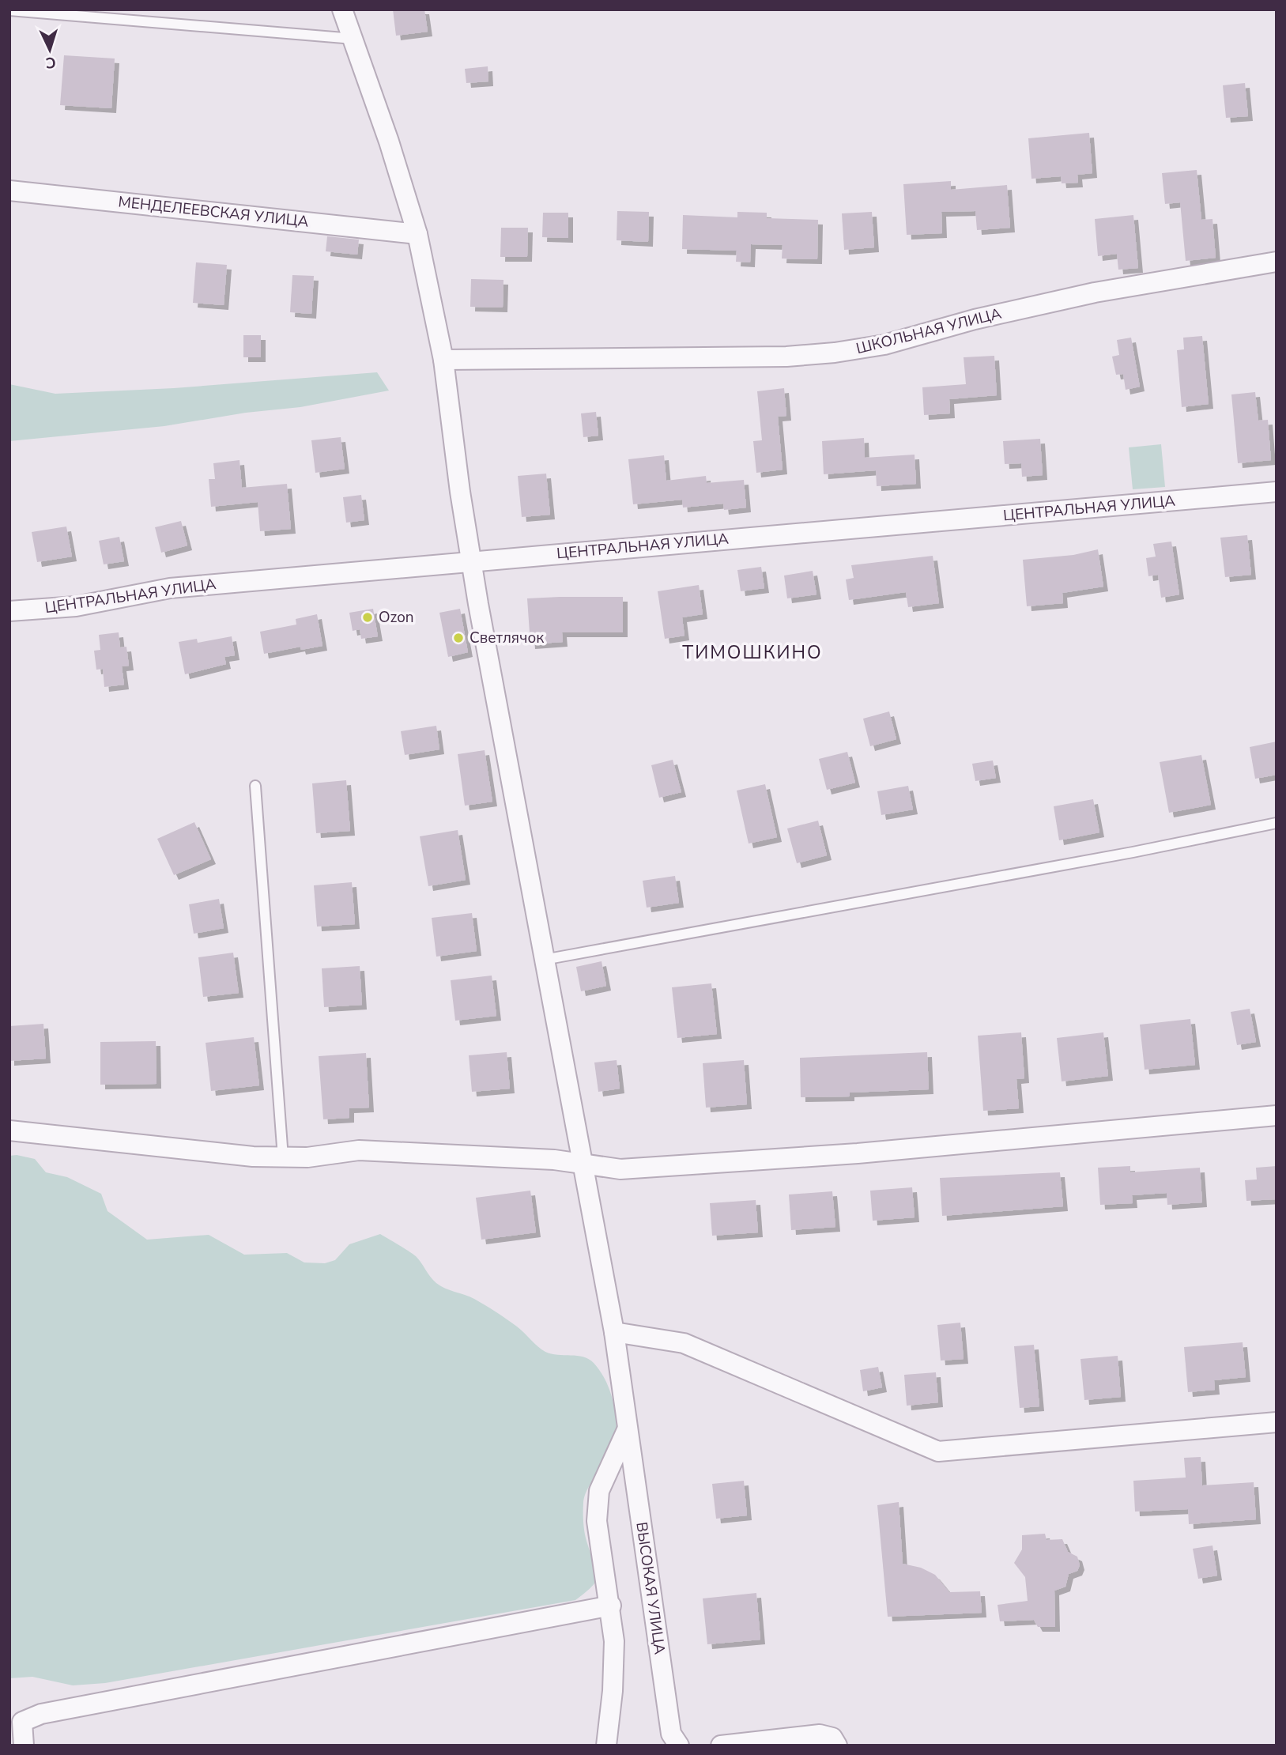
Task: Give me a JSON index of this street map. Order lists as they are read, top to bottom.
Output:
{
  "streets": {
    "street": [
      "МЕНДЕЛЕЕВСКАЯ УЛИЦА",
      "ШКОЛЬНАЯ УЛИЦА",
      "ЦЕНТРАЛЬНАЯ УЛИЦА",
      "ВЫСОКАЯ УЛИЦА"
    ]
  },
  "crossings": [
    ["МЕНДЕЛЕЕВСКАЯ УЛИЦА", "ВЫСОКАЯ УЛИЦА"],
    ["ШКОЛЬНАЯ УЛИЦА", "ВЫСОКАЯ УЛИЦА"],
    ["ЦЕНТРАЛЬНАЯ УЛИЦА", "ВЫСОКАЯ УЛИЦА"]
  ],
  "districts": ["ТИМОШКИНО"],
  "places": ["Ozon", "Светлячок"],
  "north": "bottom"
}
